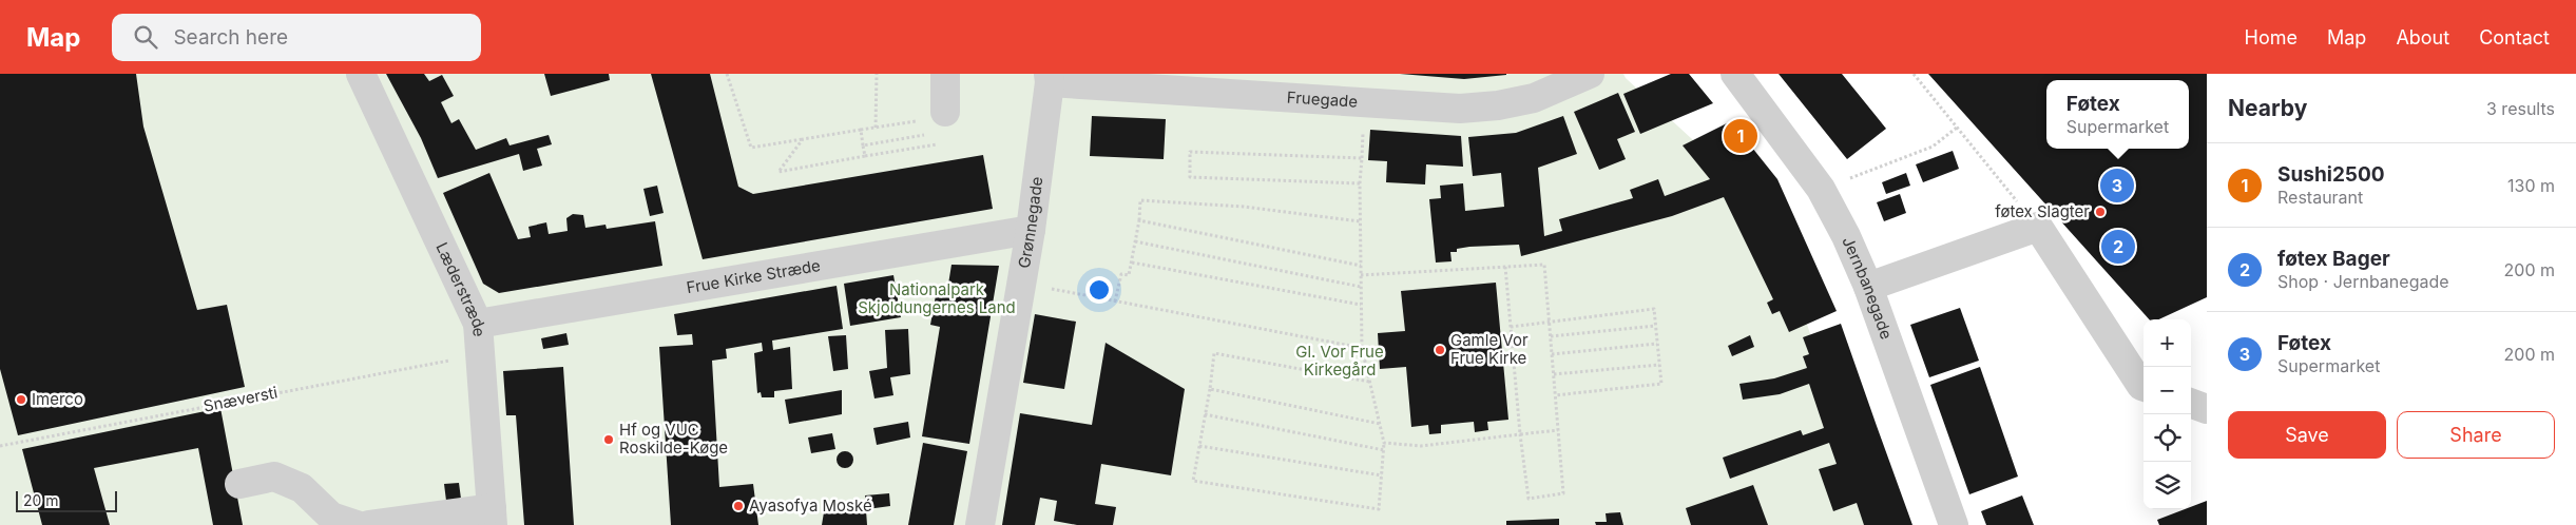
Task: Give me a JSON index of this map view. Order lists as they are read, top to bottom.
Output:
{
  "streets": {
    "street": [
      "Fruegade",
      "Grønnegade",
      "Frue Kirke Stræde",
      "Jernbanegade",
      "Læderstræde"
    ],
    "path": ["Snæversti"]
  },
  "crossings": [
    ["Fruegade", "Grønnegade"],
    ["Grønnegade", "Frue Kirke Stræde"],
    ["Frue Kirke Stræde", "Læderstræde"],
    ["Læderstræde", "Snæversti"]
  ],
  "parks": ["Nationalpark Skjoldungernes Land", "Gl. Vor Frue Kirkegård"],
  "places": [
    "føtex Slagter",
    "Gamle Vor Frue Kirke",
    "Imerco",
    "Hf og VUC Roskilde-Køge",
    "Ayasofya Moské"
  ],
  "scale_bar": "20 m",
  "page": {
    "header": "Map",
    "search": "Search here",
    "nav": [
      "Home",
      "Map",
      "About",
      "Contact"
    ],
    "heading": ["Nearby", "3 results"],
    "popup": ["Føtex", "Supermarket"],
    "pins": ["1", "3", "2"],
    "list": [
      {
        "mark": "1",
        "name": "Sushi2500",
        "note": "Restaurant",
        "value": "130 m"
      },
      {
        "mark": "2",
        "name": "føtex Bager",
        "note": "Shop · Jernbanegade",
        "value": "200 m"
      },
      {
        "mark": "3",
        "name": "Føtex",
        "note": "Supermarket",
        "value": "200 m"
      }
    ],
    "map_buttons": ["+", "−"],
    "buttons": ["Save", "Share"],
    "scale": "20 m"
  }
}
